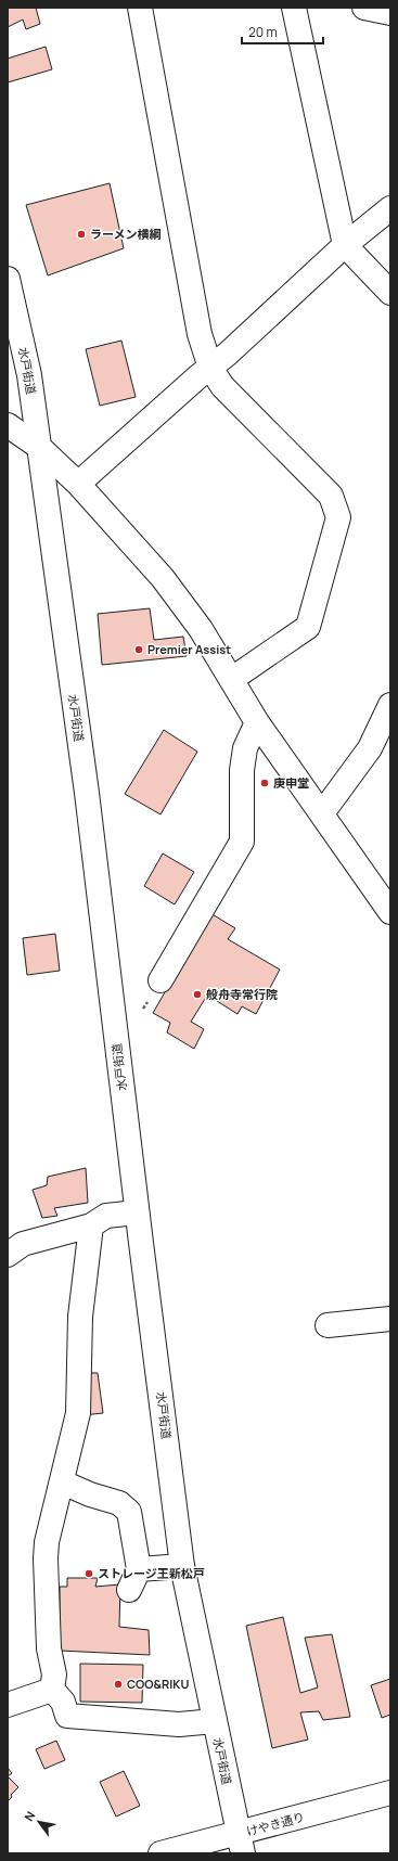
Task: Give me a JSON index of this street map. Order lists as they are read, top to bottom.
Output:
{
  "streets": {
    "main road": ["水戸街道", "けやき通り"]
  },
  "crossings": [
    ["水戸街道", "けやき通り"]
  ],
  "places": [
    "ラーメン横綱",
    "Premier Assist",
    "庚申堂",
    "般舟寺常行院",
    "ストレージ王新松戸",
    "COO&RIKU"
  ],
  "scale_bar": "20 m",
  "north": "top left"
}
